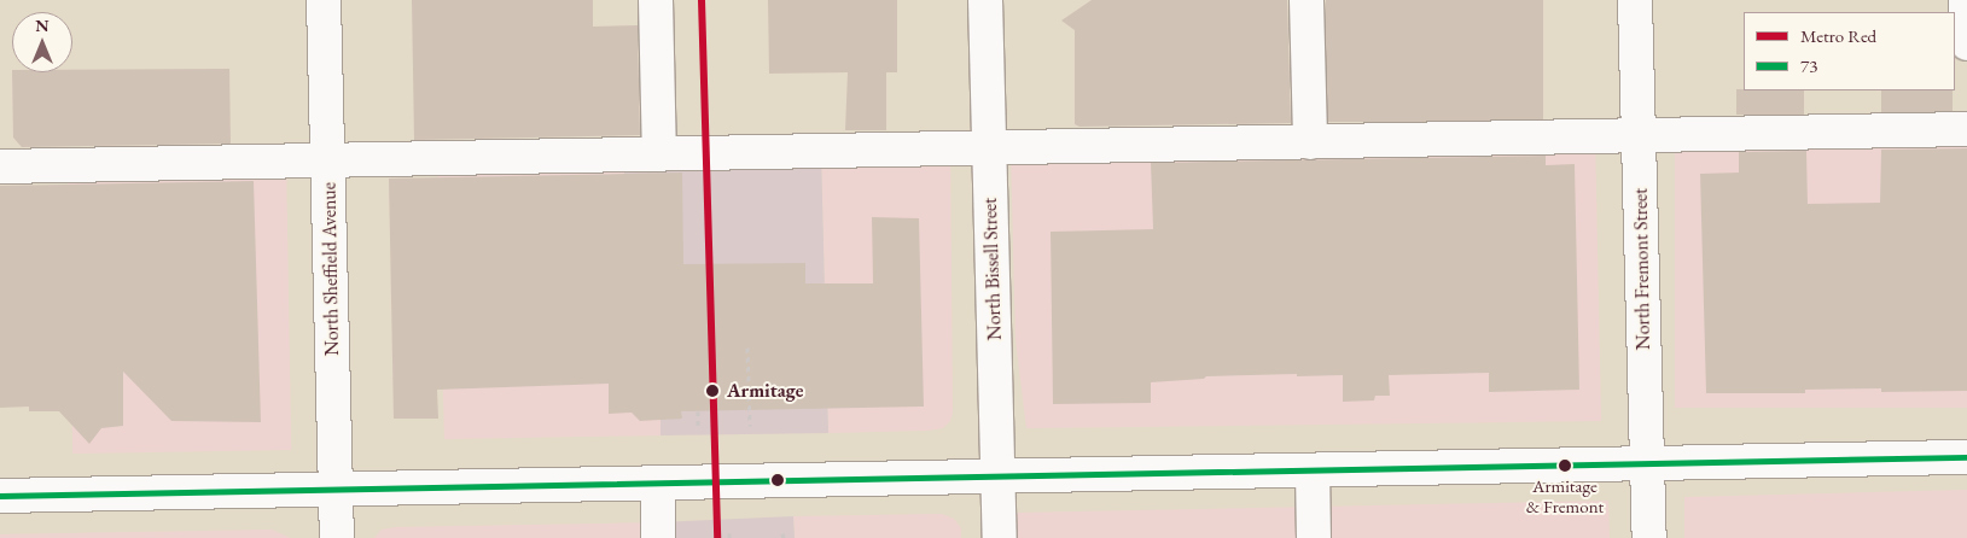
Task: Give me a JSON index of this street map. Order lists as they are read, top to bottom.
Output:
{
  "streets": {
    "main road": ["North Sheffield Avenue", "North Bissell Street", "North Fremont Street"]
  },
  "places": ["Armitage", "Armitage & Fremont"],
  "lines": ["metro line Red", "transit line 73"],
  "legend": ["Metro Red", "73"],
  "north": "top"
}
